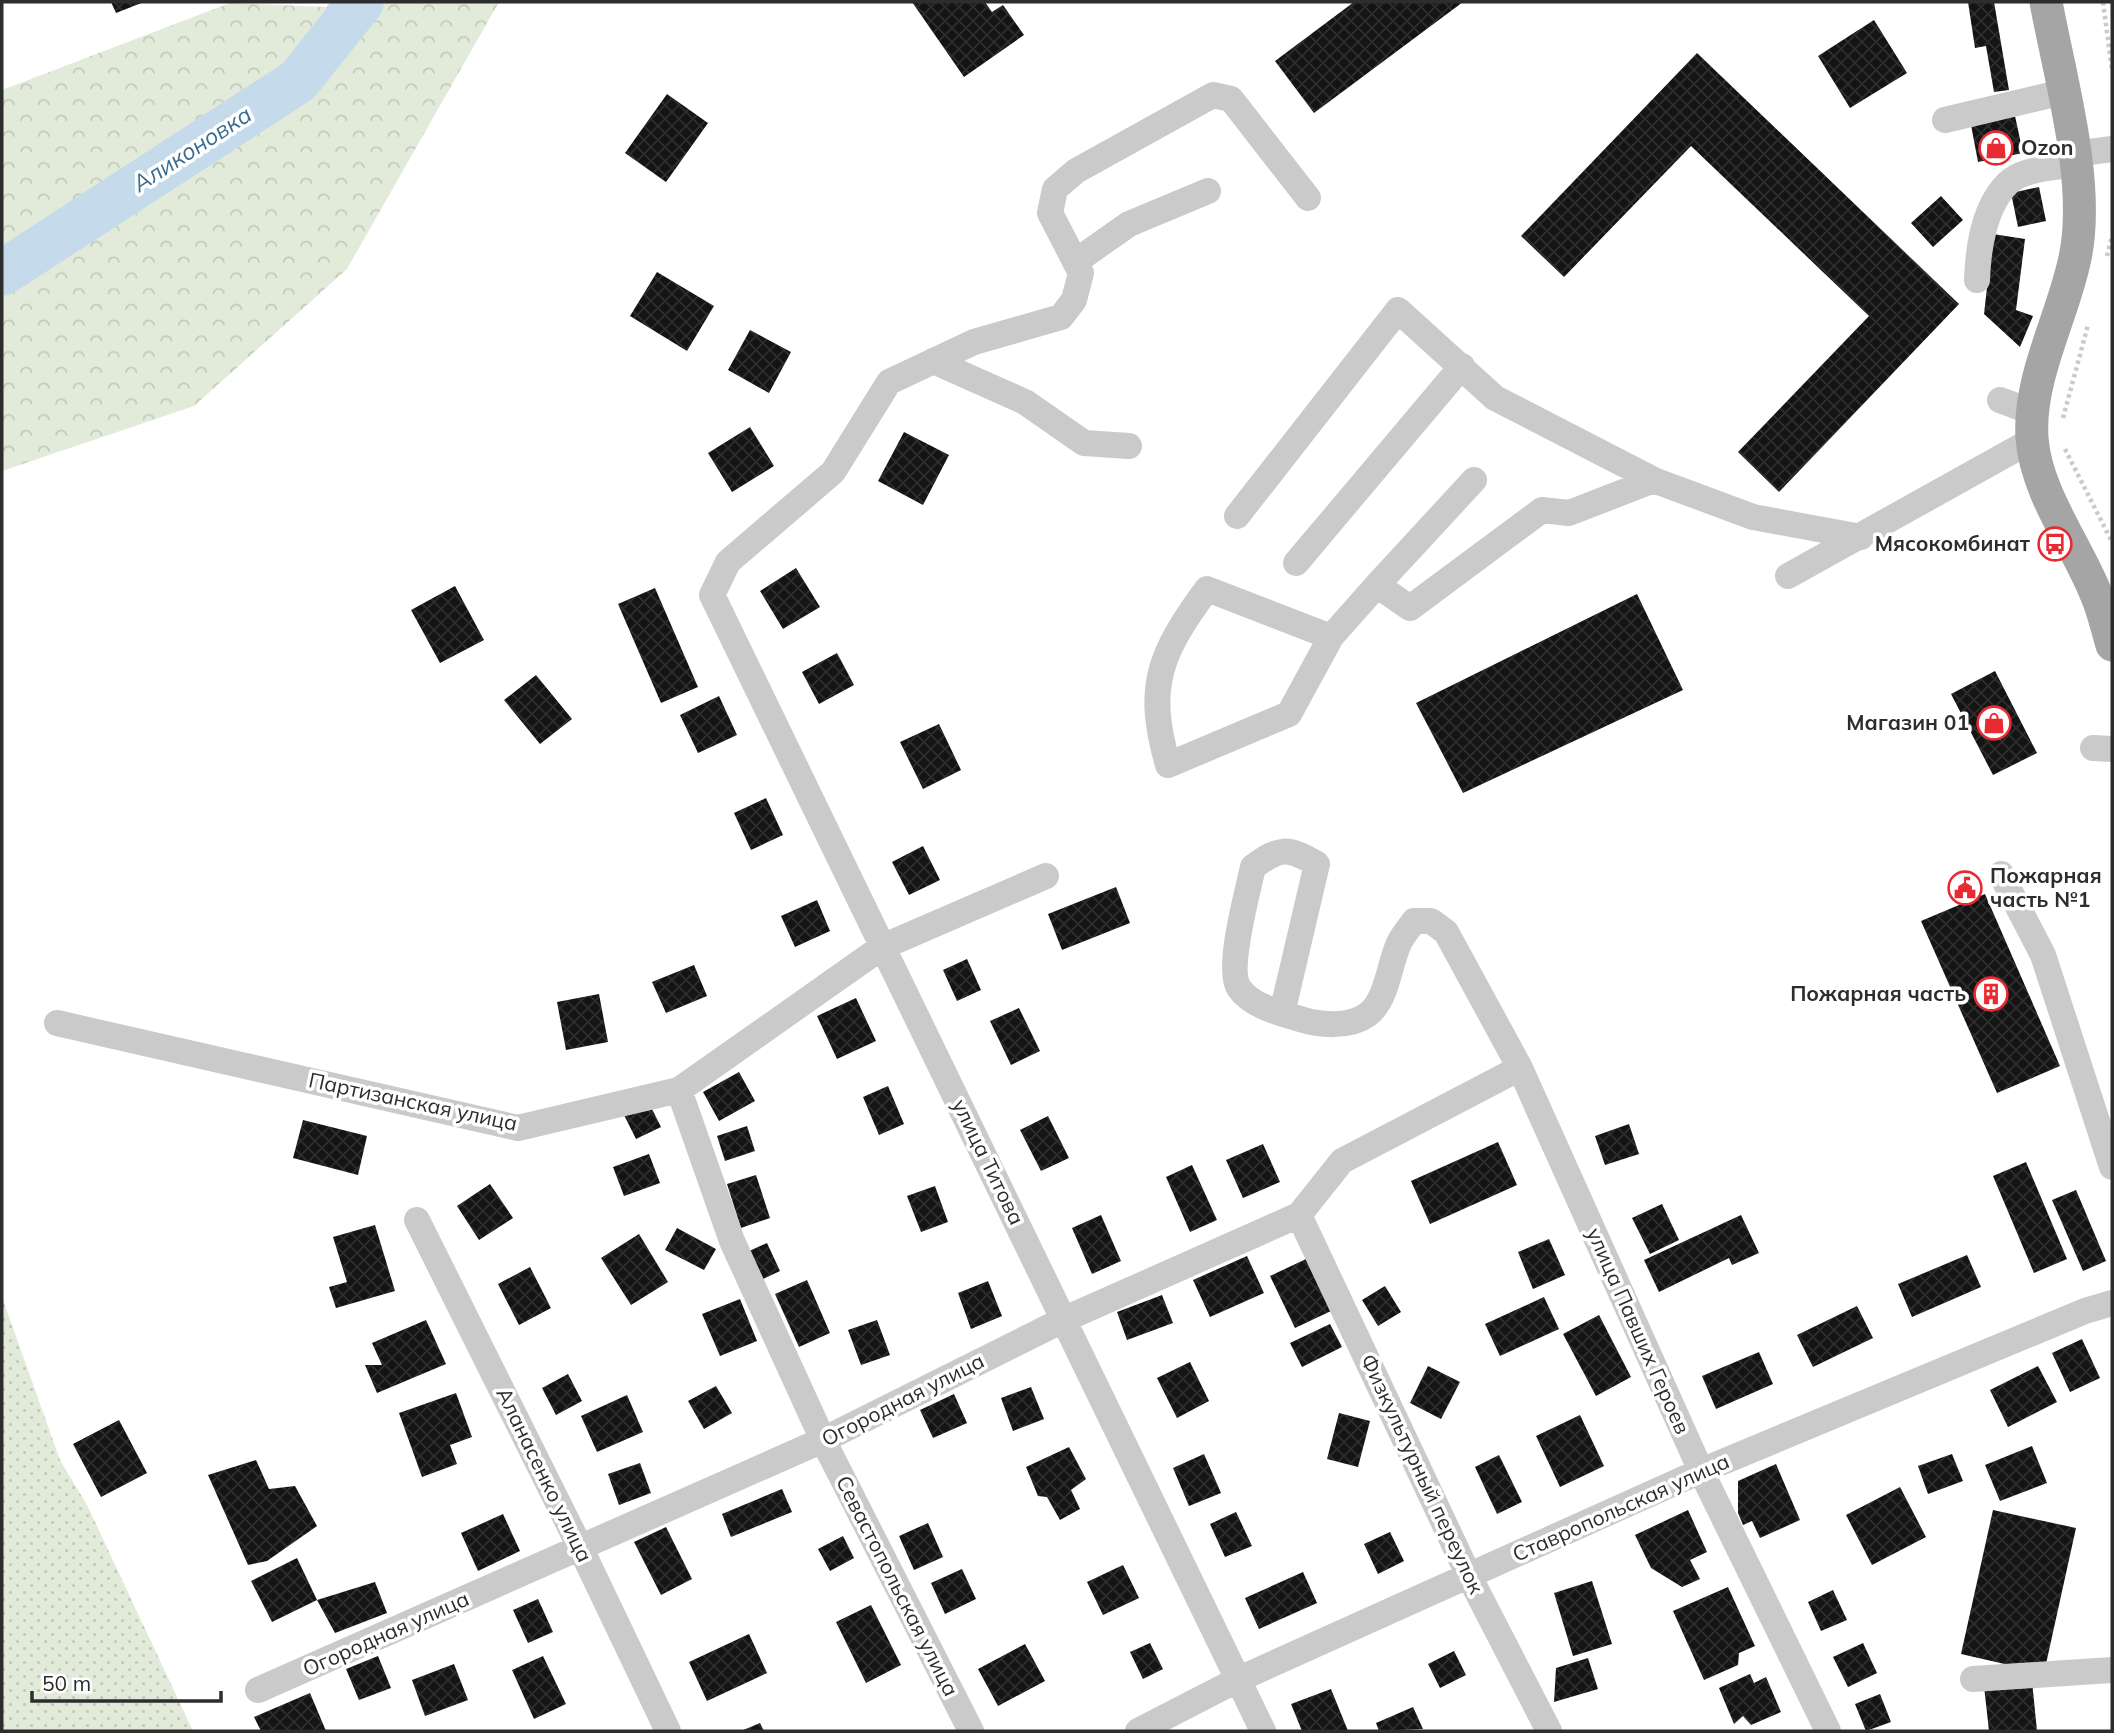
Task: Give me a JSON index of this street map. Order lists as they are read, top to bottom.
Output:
{
  "streets": {
    "street": [
      "Партизанская улица",
      "улица Титова",
      "улица Павших Героев",
      "Огородная улица",
      "Физкультурный переулок",
      "Аланасенко улица",
      "Ставропольская улица",
      "Севастопольская улица"
    ]
  },
  "crossings": [
    ["Партизанская улица", "улица Титова"],
    ["Партизанская улица", "Севастопольская улица"],
    ["улица Титова", "Огородная улица"],
    ["улица Титова", "Ставропольская улица"],
    ["улица Павших Героев", "Огородная улица"],
    ["улица Павших Героев", "Ставропольская улица"],
    ["Огородная улица", "Физкультурный переулок"],
    ["Огородная улица", "Аланасенко улица"],
    ["Огородная улица", "Севастопольская улица"],
    ["Физкультурный переулок", "Ставропольская улица"]
  ],
  "water": ["Аликоновка"],
  "places": {
    "shop": ["Ozon", "Магазин 01"],
    "bus stop": ["Мясокомбинат"],
    "public building": ["Пожарная часть №1"],
    "building": ["Пожарная часть"]
  },
  "scale_bar": "50 m"
}
